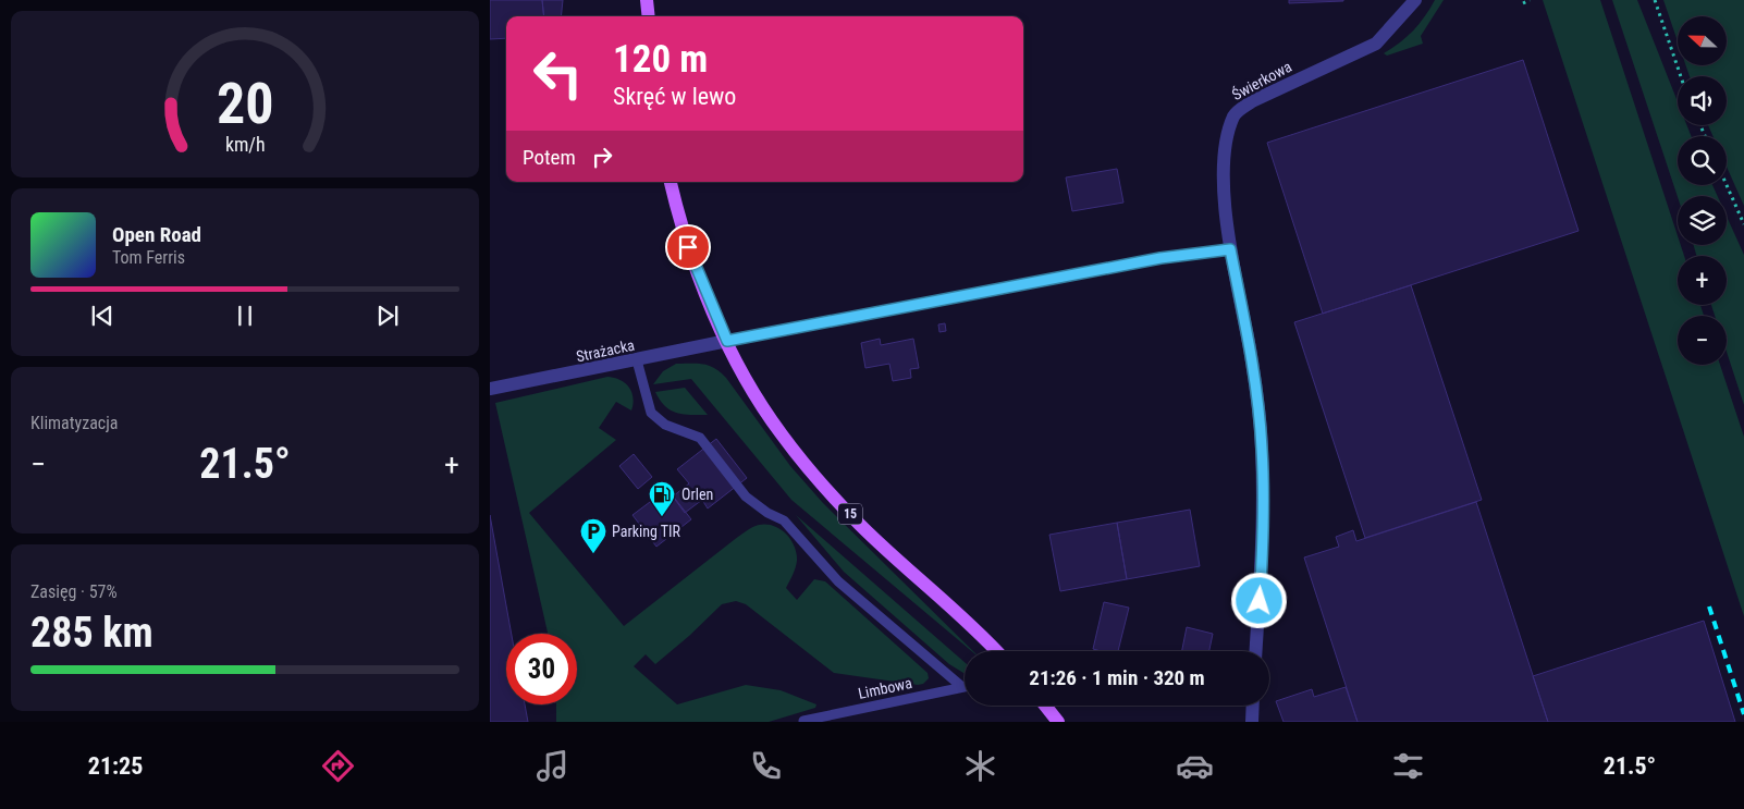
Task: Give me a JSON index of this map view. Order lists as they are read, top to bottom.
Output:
{
  "streets": {
    "main road": ["15"],
    "street": ["Świerkowa", "Strażacka"],
    "lane": ["Limbowa"]
  },
  "crossings": [
    ["Strażacka", "15"]
  ],
  "places": {
    "fuel station": ["Orlen"],
    "parking": ["Parking TIR"]
  },
  "north": "left",
  "page": {
    "map_buttons": ["+", "−"],
    "turn": ["120 m", "Skręć w lewo"],
    "then": "Potem",
    "song": ["Open Road", "Tom Ferris"],
    "tile": [
      "Klimatyzacja",
      ["Zasięg · 57%", "285 km"]
    ],
    "heat": ["−", "21.5°", "+"],
    "limit": "30",
    "trip": "21:26 · 1 min · 320 m",
    "tabs": ["21:25", "21.5°"],
    "gauge": ["20", "km/h"]
  }
}
